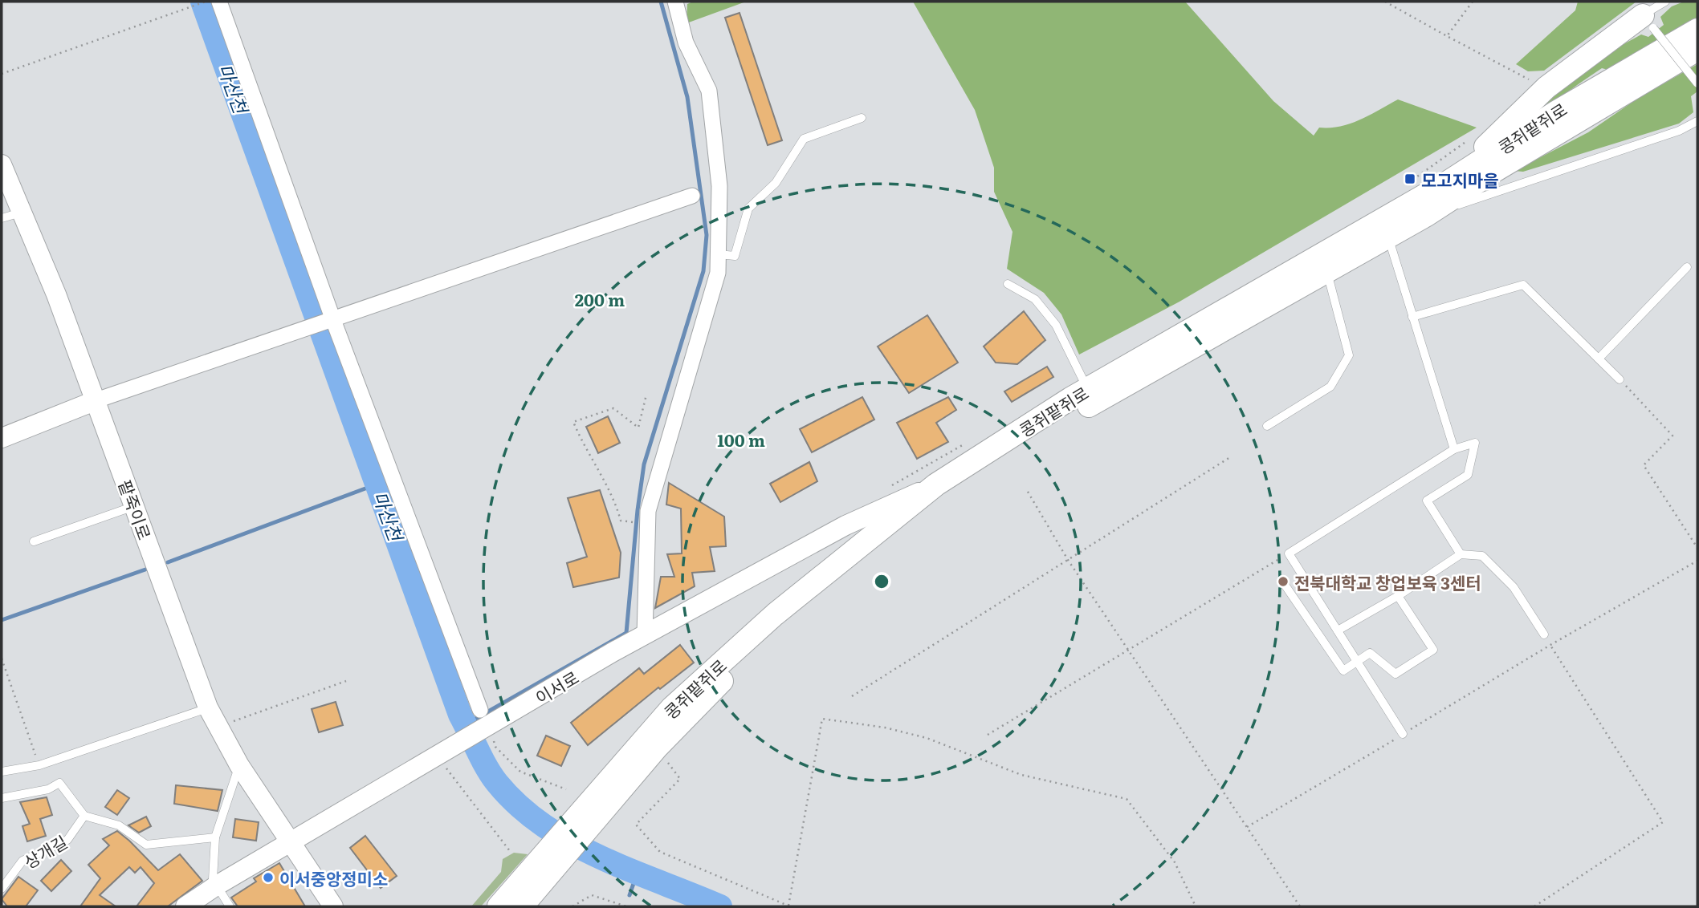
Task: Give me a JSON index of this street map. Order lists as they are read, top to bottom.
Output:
{
  "streets": {
    "main road": ["콩쥐팥쥐로"],
    "street": ["팥죽이로", "이서로"],
    "lane": ["상개길"]
  },
  "crossings": [
    ["콩쥐팥쥐로", "이서로"],
    ["팥죽이로", "이서로"]
  ],
  "water": ["마산천"],
  "places": {
    "transit": ["모고지마을"],
    "other": ["전북대학교 창업보육 3센터", "이서중앙정미소"]
  },
  "rings": ["200 m", "100 m"]
}
